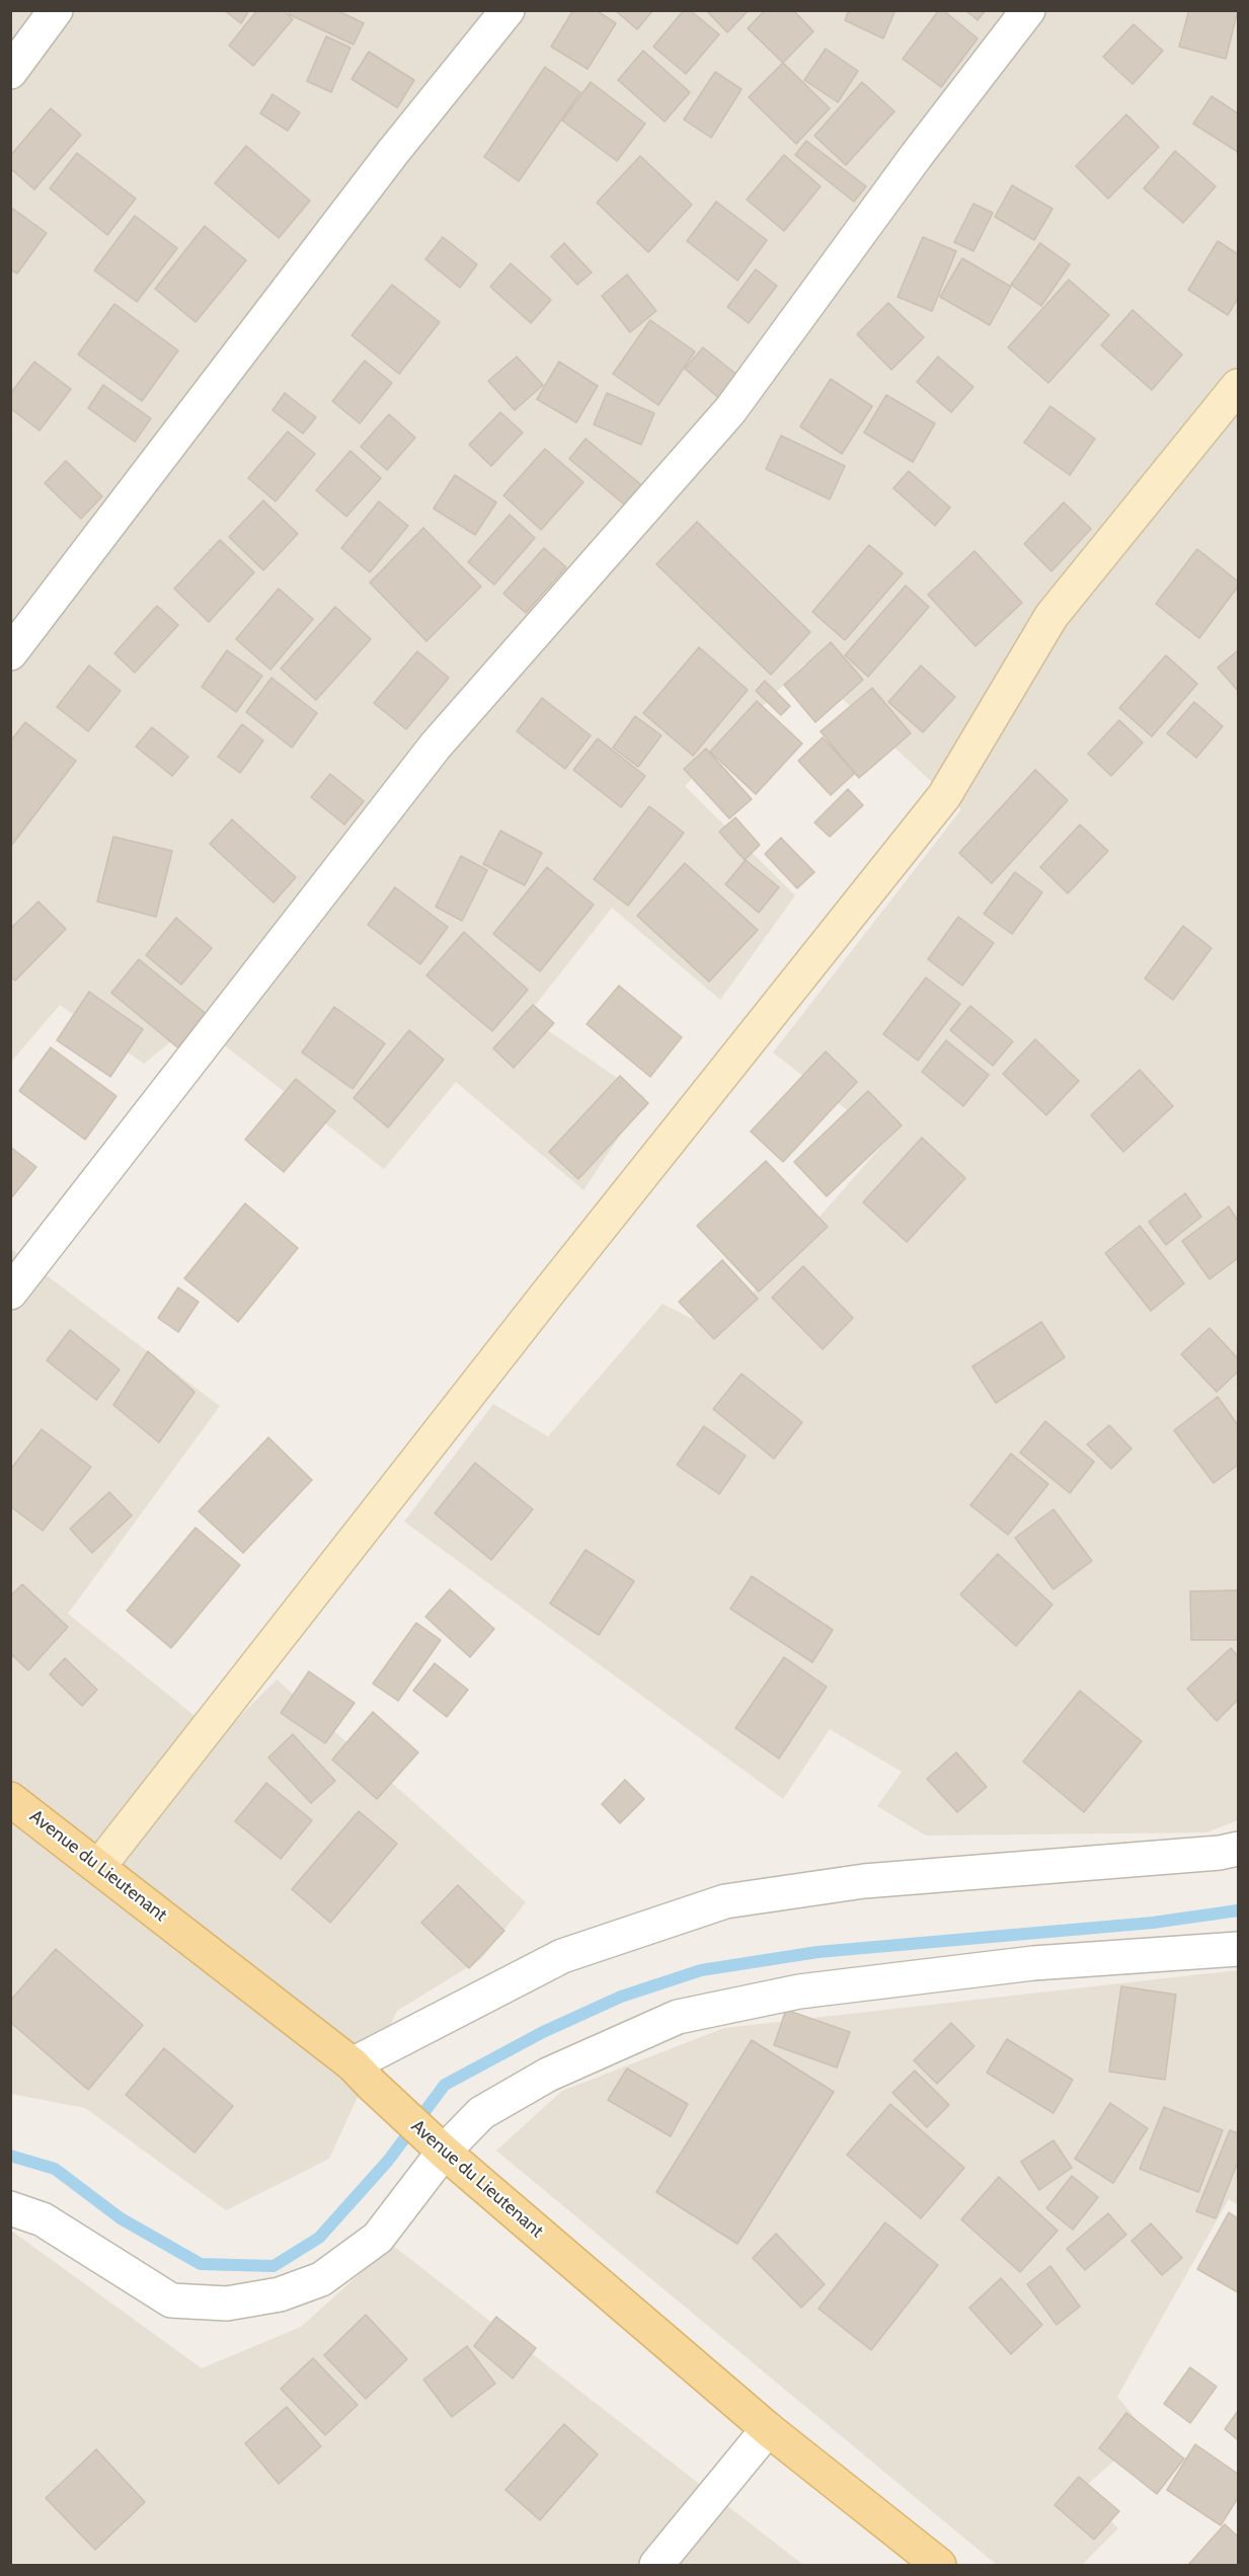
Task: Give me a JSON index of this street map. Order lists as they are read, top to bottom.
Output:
{
  "streets": {
    "main road": ["Avenue du Lieutenant"]
  }
}
